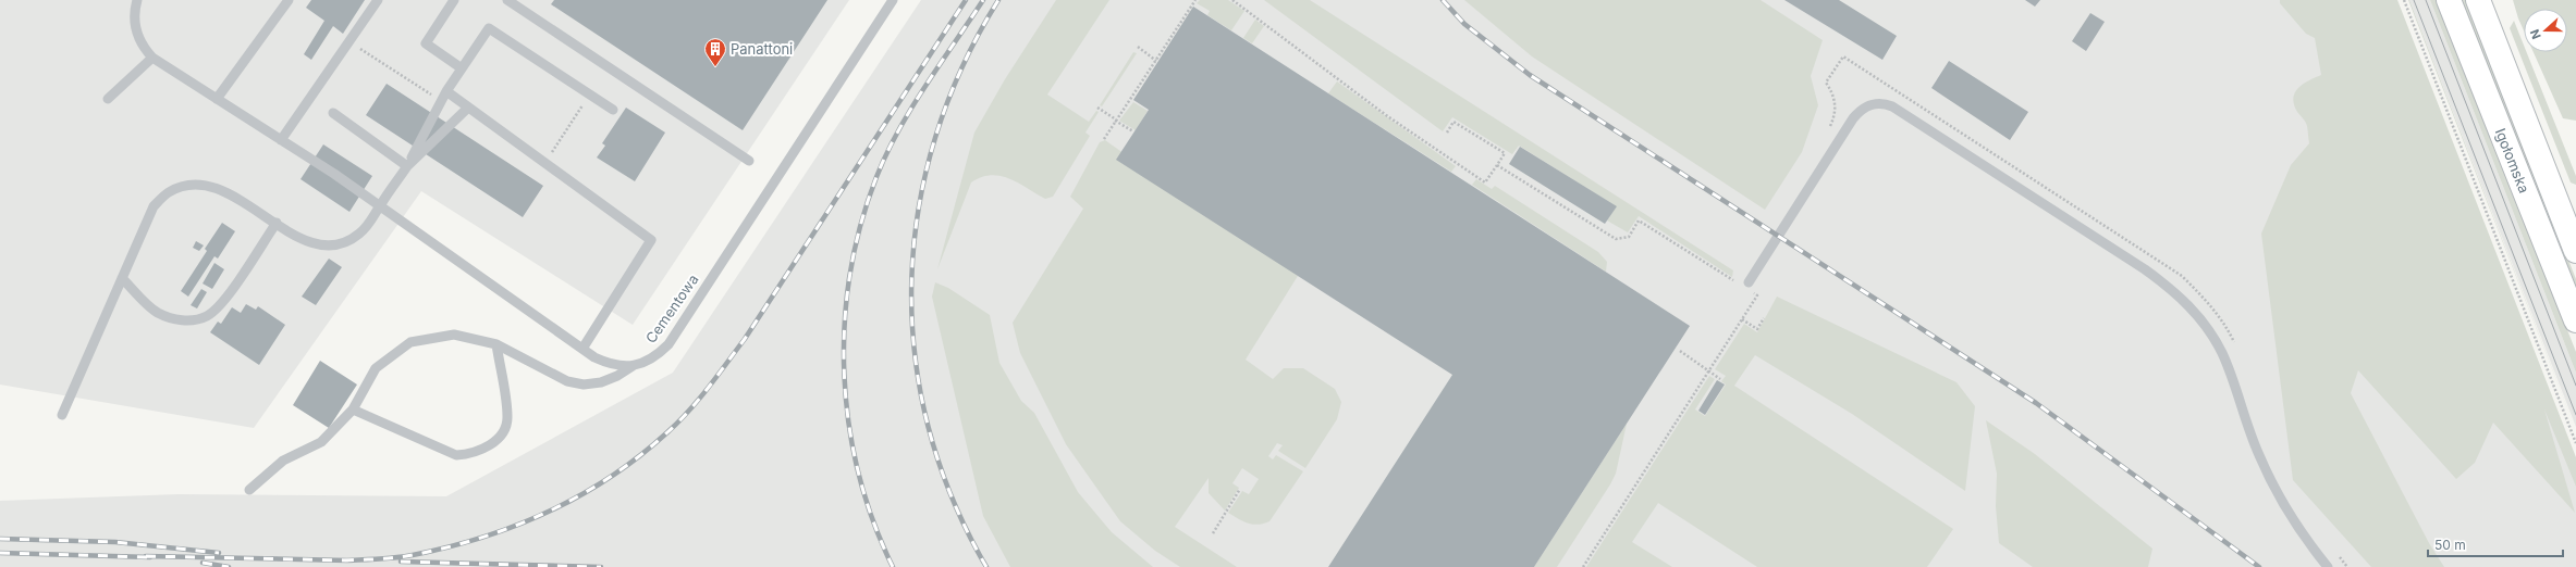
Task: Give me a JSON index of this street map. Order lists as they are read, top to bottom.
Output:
{
  "streets": {
    "main road": ["Igołomska"],
    "lane": ["Cementowa"]
  },
  "places": {
    "building": ["Panattoni"]
  },
  "scale_bar": "50 m",
  "north": "left"
}
